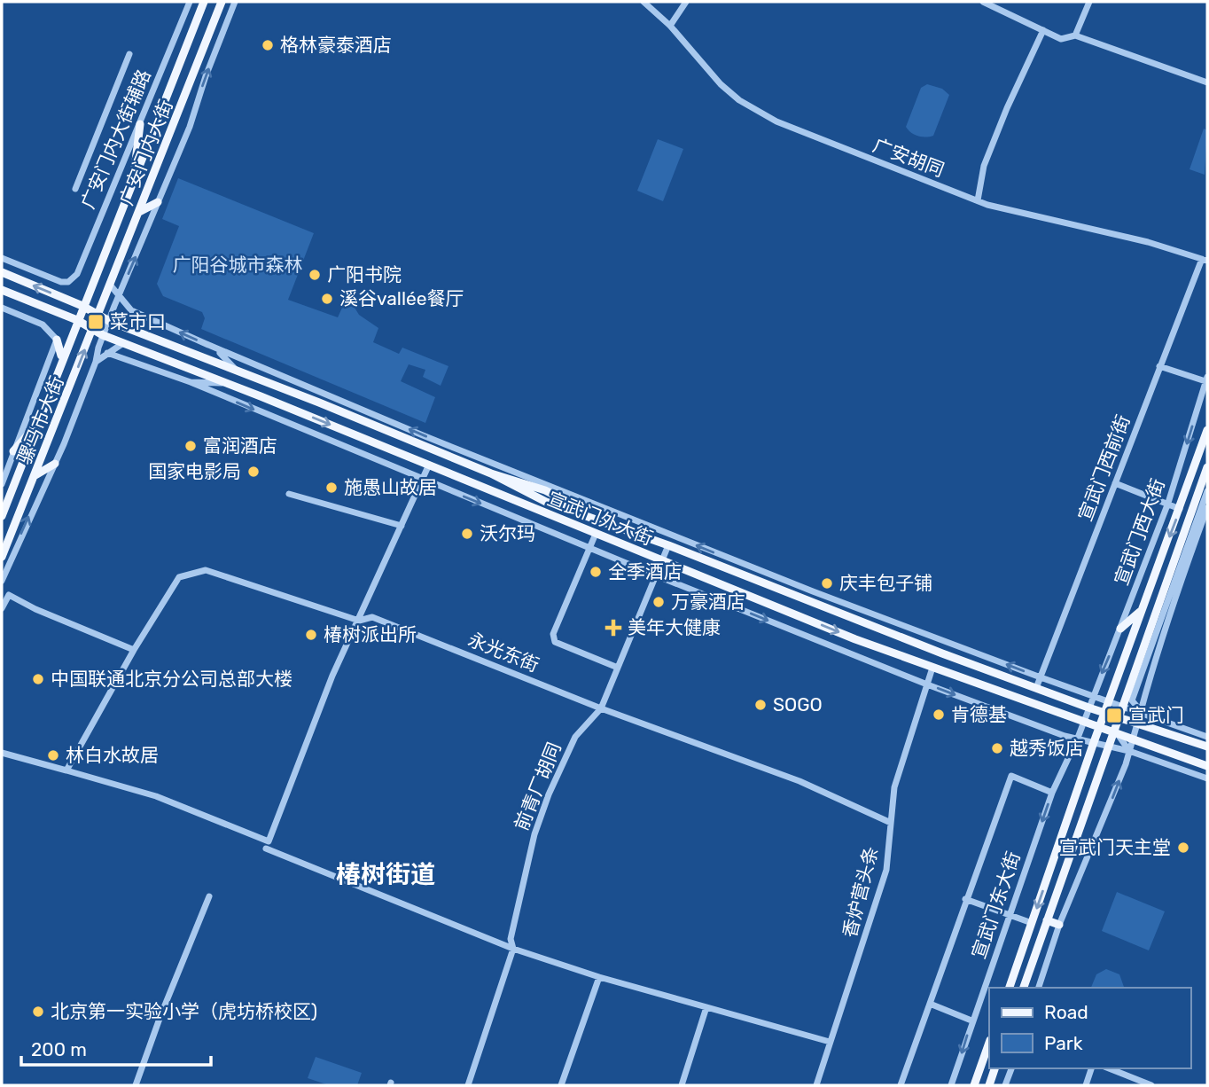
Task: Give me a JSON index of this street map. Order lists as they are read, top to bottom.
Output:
{
  "streets": {
    "main road": [
      "广安门内大街",
      "骡马市大街",
      "宣武门外大街",
      "宣武门西大街",
      "宣武门东大街"
    ],
    "street": [
      "广安门内大街辅路",
      "广安胡同",
      "宣武门西前街",
      "永光东街",
      "前青厂胡同",
      "香炉营头条"
    ]
  },
  "crossings": [
    ["广安门内大街", "骡马市大街"],
    ["广安门内大街", "宣武门外大街"],
    ["广安胡同", "宣武门西前街"],
    ["骡马市大街", "宣武门外大街"],
    ["宣武门西前街", "宣武门外大街"],
    ["宣武门外大街", "宣武门西大街"],
    ["宣武门外大街", "前青厂胡同"],
    ["宣武门外大街", "香炉营头条"],
    ["宣武门外大街", "宣武门东大街"],
    ["宣武门西大街", "宣武门东大街"],
    ["永光东街", "前青厂胡同"],
    ["永光东街", "香炉营头条"]
  ],
  "districts": ["椿树街道"],
  "parks": ["广阳谷城市森林"],
  "places": {
    "other": [
      "格林豪泰酒店",
      "广阳书院",
      "溪谷vallée餐厅",
      "富润酒店",
      "国家电影局",
      "施愚山故居",
      "沃尔玛",
      "全季酒店",
      "庆丰包子铺",
      "万豪酒店",
      "椿树派出所",
      "中国联通北京分公司总部大楼",
      "SOGO",
      "肯德基",
      "越秀饭店",
      "林白水故居",
      "宣武门天主堂",
      "北京第一实验小学（虎坊桥校区)"
    ],
    "transit": ["菜市口", "宣武门"],
    "health": ["美年大健康"]
  },
  "legend": ["Road", "Park"],
  "scale_bar": "200 m"
}
